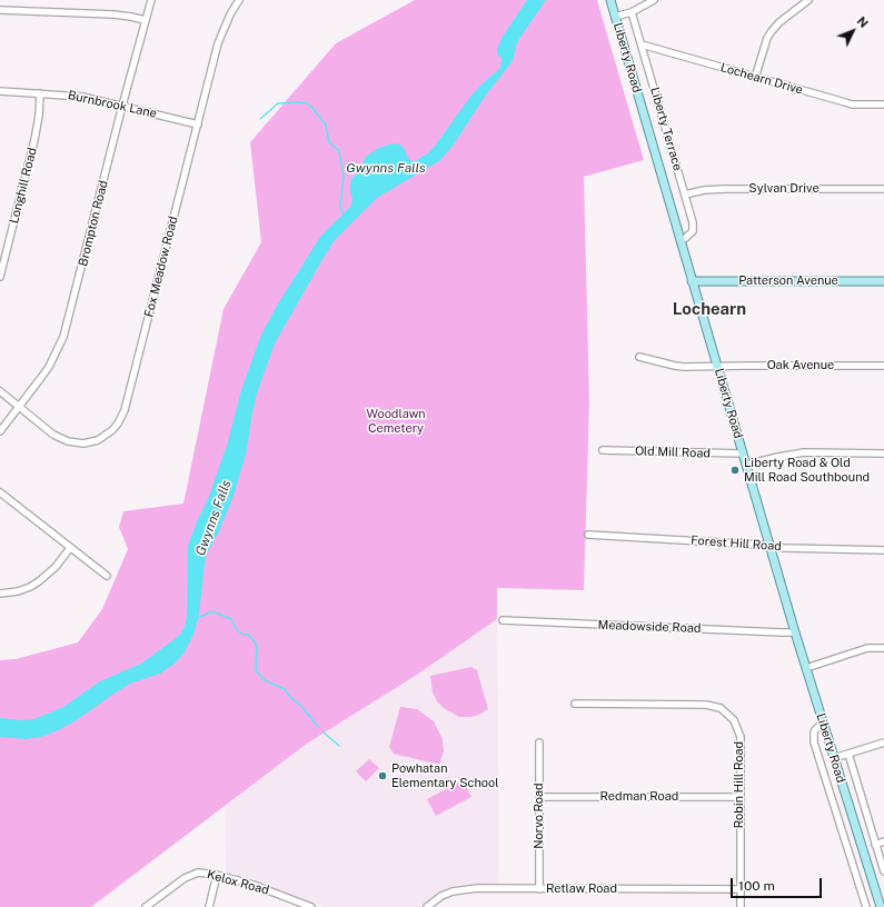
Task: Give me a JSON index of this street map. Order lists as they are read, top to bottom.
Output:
{
  "streets": {
    "main road": ["Liberty Road", "Patterson Avenue"],
    "street": [
      "Lochearn Drive",
      "Burnbrook Lane",
      "Liberty Terrace",
      "Longhill Road",
      "Sylvan Drive",
      "Brompton Road",
      "Fox Meadow Road",
      "Oak Avenue",
      "Old Mill Road",
      "Forest Hill Road",
      "Meadowside Road",
      "Robin Hill Road",
      "Redman Road",
      "Norvo Road",
      "Kelox Road",
      "Retlaw Road"
    ]
  },
  "crossings": [
    ["Liberty Road", "Liberty Terrace"],
    ["Liberty Road", "Patterson Avenue"],
    ["Liberty Road", "Oak Avenue"],
    ["Liberty Road", "Old Mill Road"],
    ["Liberty Road", "Forest Hill Road"],
    ["Liberty Road", "Meadowside Road"],
    ["Lochearn Drive", "Liberty Terrace"],
    ["Burnbrook Lane", "Longhill Road"],
    ["Burnbrook Lane", "Brompton Road"],
    ["Burnbrook Lane", "Fox Meadow Road"],
    ["Liberty Terrace", "Sylvan Drive"],
    ["Brompton Road", "Fox Meadow Road"],
    ["Robin Hill Road", "Redman Road"],
    ["Robin Hill Road", "Retlaw Road"],
    ["Redman Road", "Norvo Road"],
    ["Norvo Road", "Retlaw Road"]
  ],
  "districts": ["Lochearn"],
  "water": ["Gwynns Falls"],
  "parks": ["Woodlawn Cemetery"],
  "places": ["Liberty Road & Old Mill Road Southbound", "Powhatan Elementary School"],
  "scale_bar": "100 m",
  "north": "top right"
}
